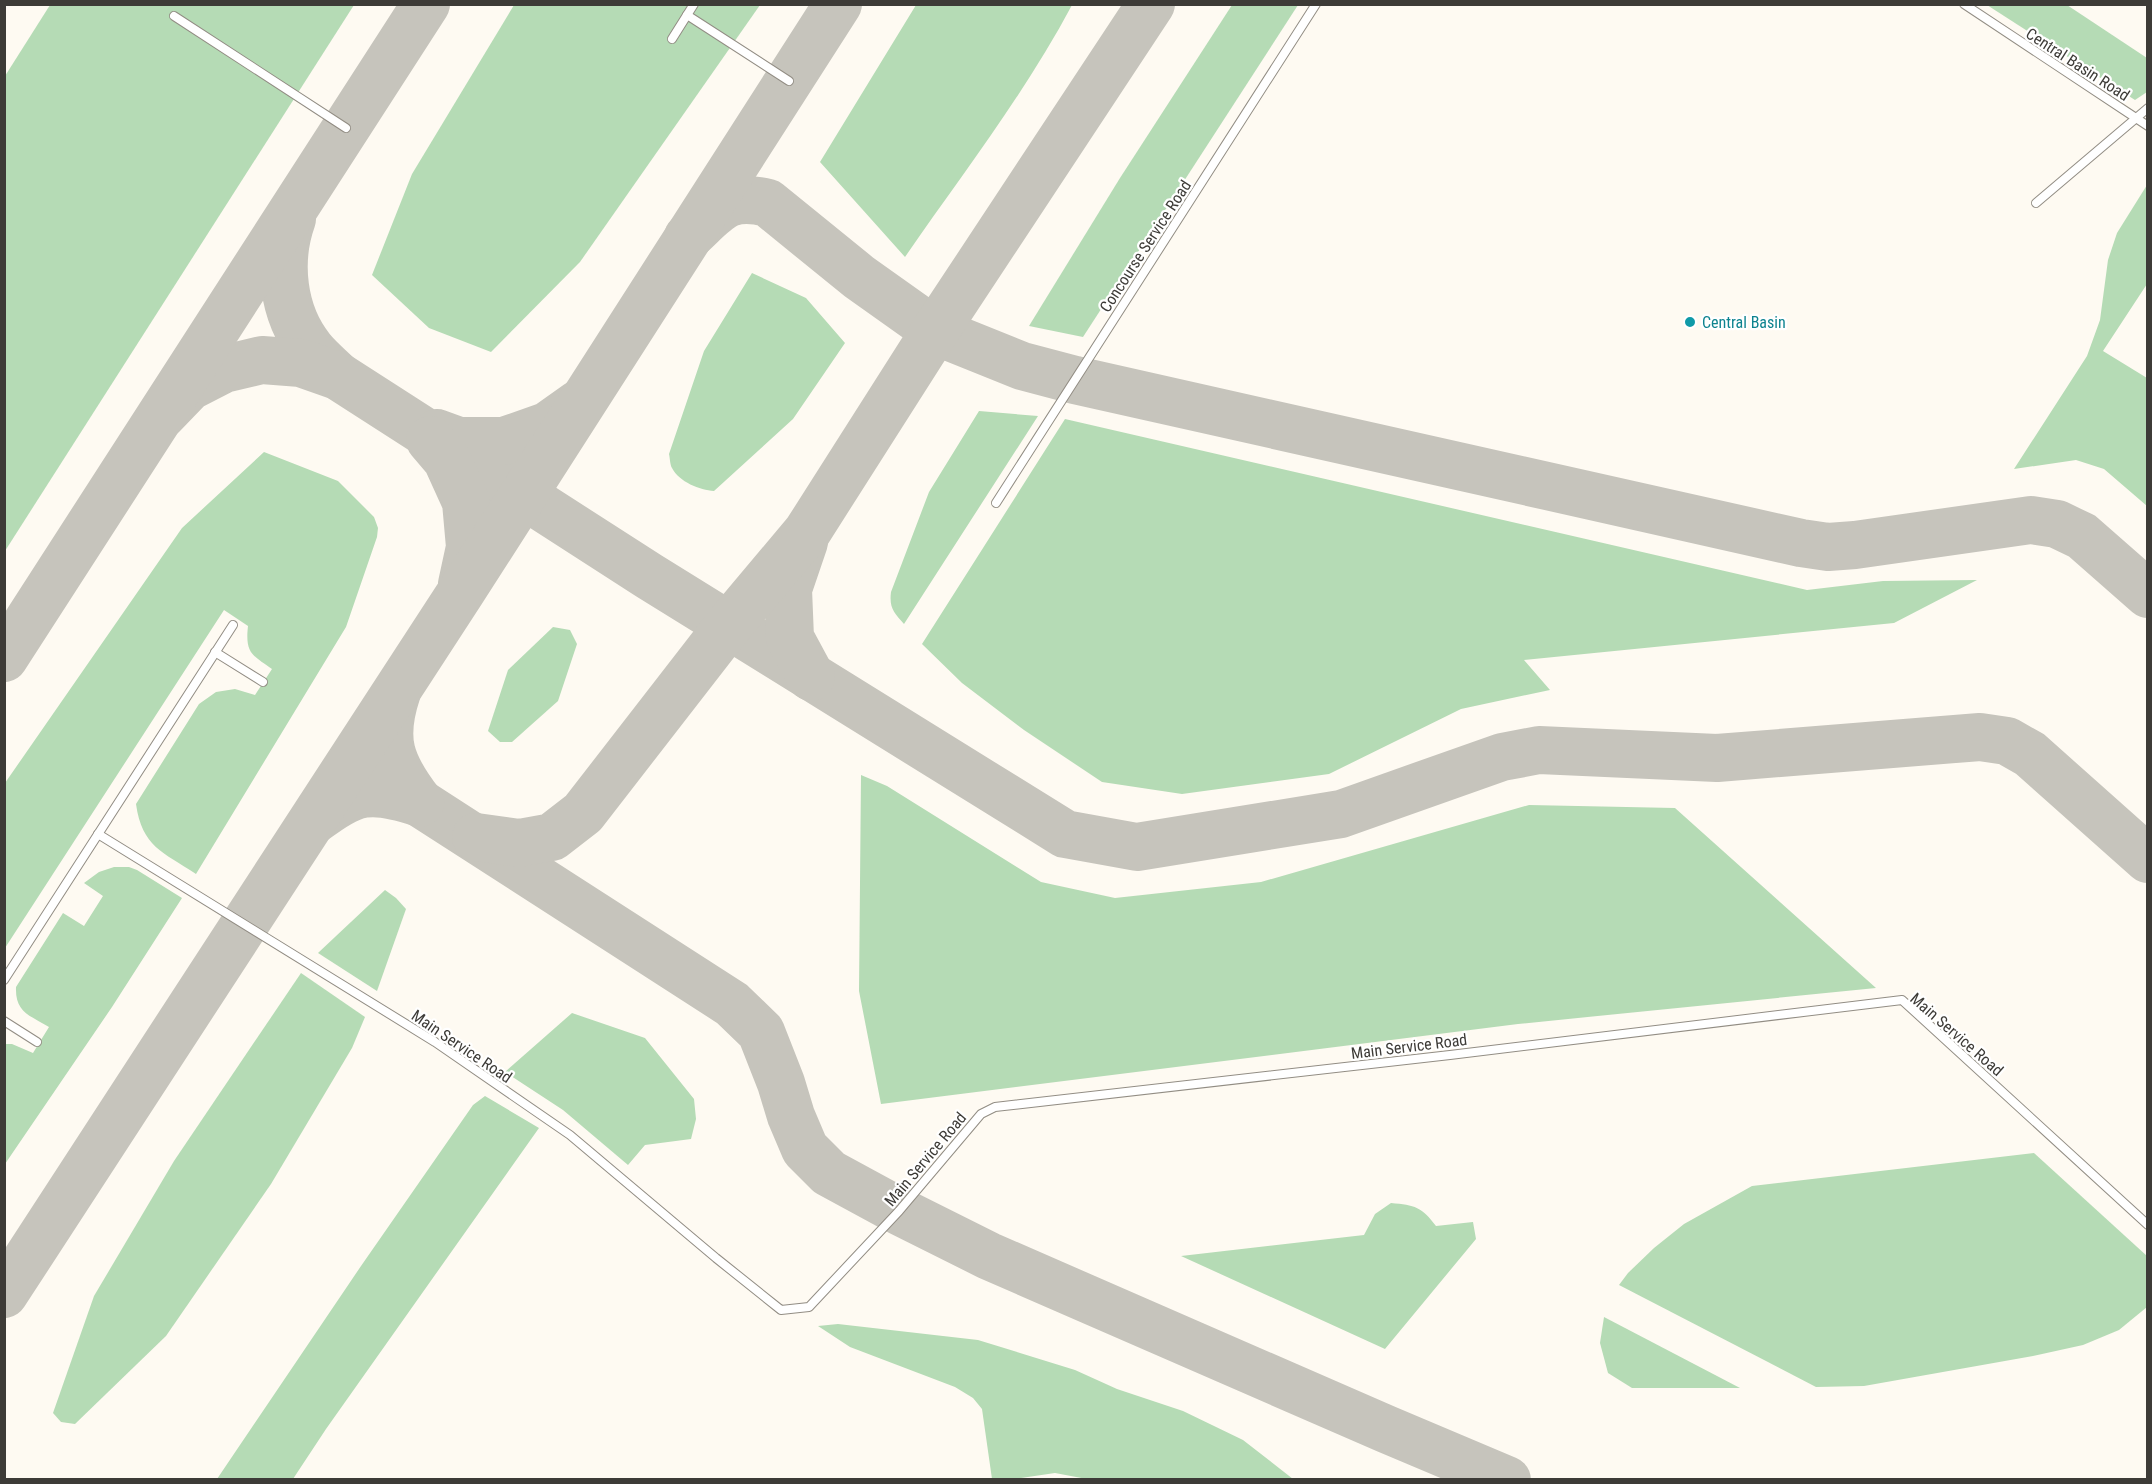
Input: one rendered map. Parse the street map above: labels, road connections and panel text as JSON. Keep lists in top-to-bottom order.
{
  "streets": {
    "lane": ["Central Basin Road", "Concourse Service Road", "Main Service Road"]
  },
  "places": ["Central Basin"]
}
